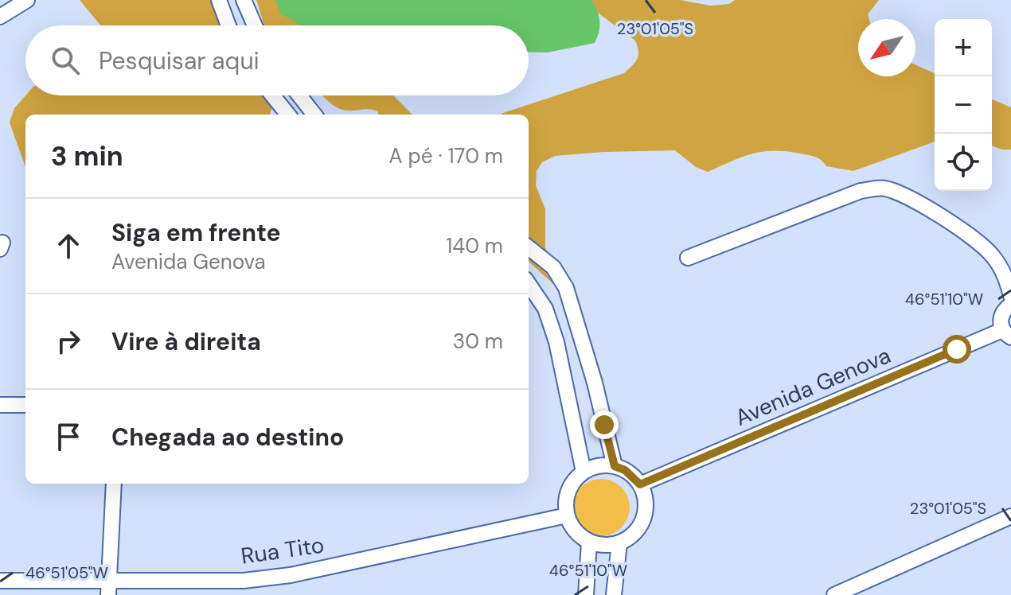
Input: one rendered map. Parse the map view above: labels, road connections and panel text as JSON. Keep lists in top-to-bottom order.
{
  "streets": {
    "street": ["Avenida Genova", "Rua Tito"]
  },
  "crossings": [
    ["Avenida Genova", "Rua Tito"]
  ],
  "north": "bottom left",
  "page": {
    "map_buttons": ["+", "−"],
    "search": "Pesquisar aqui",
    "heading": ["3 min", "A pé · 170 m"],
    "list": [
      ["Siga em frente", "Avenida Genova", "140 m"],
      ["Vire à direita", "30 m"],
      "Chegada ao destino"
    ]
  },
  "coordinates": ["23°01'05\"S", "46°51'10\"W", "46°51'05\"W"]
}
